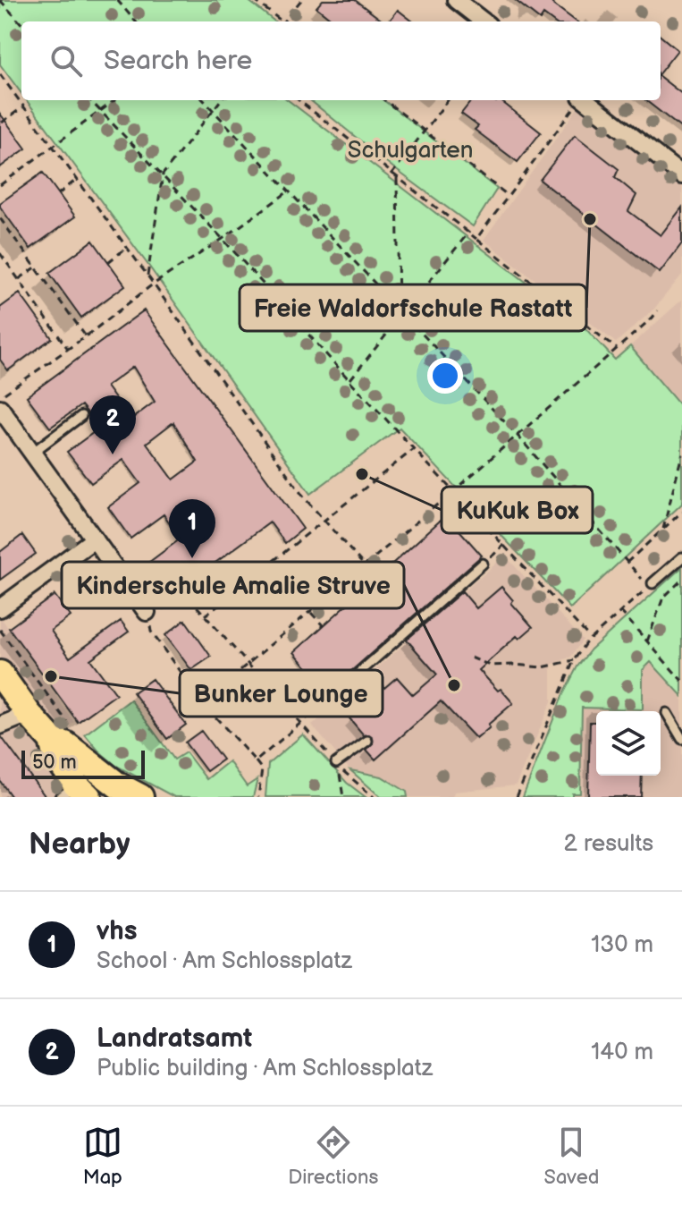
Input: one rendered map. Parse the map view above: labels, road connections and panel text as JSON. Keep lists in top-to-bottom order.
{
  "parks": ["Schulgarten"],
  "places": [
    "Freie Waldorfschule Rastatt",
    "KuKuk Box",
    "Bunker Lounge",
    "Kinderschule Amalie Struve"
  ],
  "scale_bar": "50 m",
  "page": {
    "search": "Search here",
    "pins": ["2", "1"],
    "scale": "50 m",
    "heading": ["Nearby", "2 results"],
    "list": [
      {
        "mark": "1",
        "name": "vhs",
        "note": "School · Am Schlossplatz",
        "value": "130 m"
      },
      {
        "mark": "2",
        "name": "Landratsamt",
        "note": "Public building · Am Schlossplatz",
        "value": "140 m"
      }
    ],
    "nav": ["Map", "Directions", "Saved"]
  }
}
